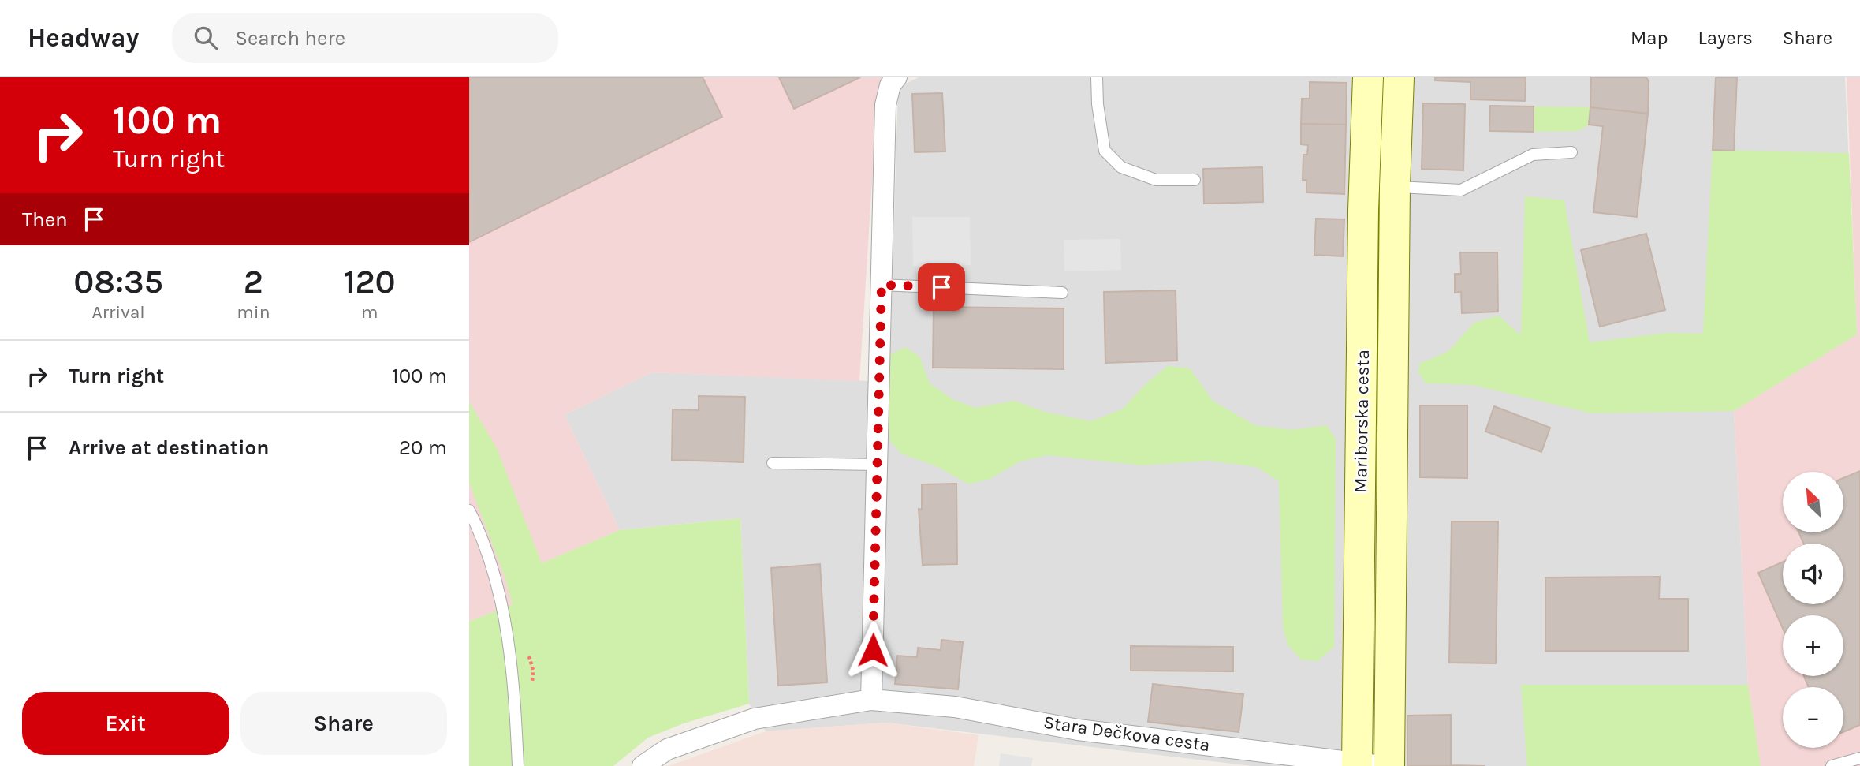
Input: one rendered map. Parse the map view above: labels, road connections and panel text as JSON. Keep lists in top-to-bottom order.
{
  "streets": {
    "main road": ["Mariborska cesta"],
    "street": ["Stara Dečkova cesta"]
  },
  "crossings": [
    ["Mariborska cesta", "Stara Dečkova cesta"]
  ],
  "north": "top left",
  "page": {
    "header": "Headway",
    "search": "Search here",
    "nav": ["Map", "Layers", "Share"],
    "turn": ["100 m", "Turn right"],
    "then": "Then",
    "eta": [
      "08:35",
      "Arrival",
      "2",
      "min",
      "120",
      "m"
    ],
    "list": [
      {
        "name": "Turn right",
        "value": "100 m"
      },
      {
        "name": "Arrive at destination",
        "value": "20 m"
      }
    ],
    "map_buttons": ["+", "−"],
    "buttons": ["Exit", "Share"]
  }
}
